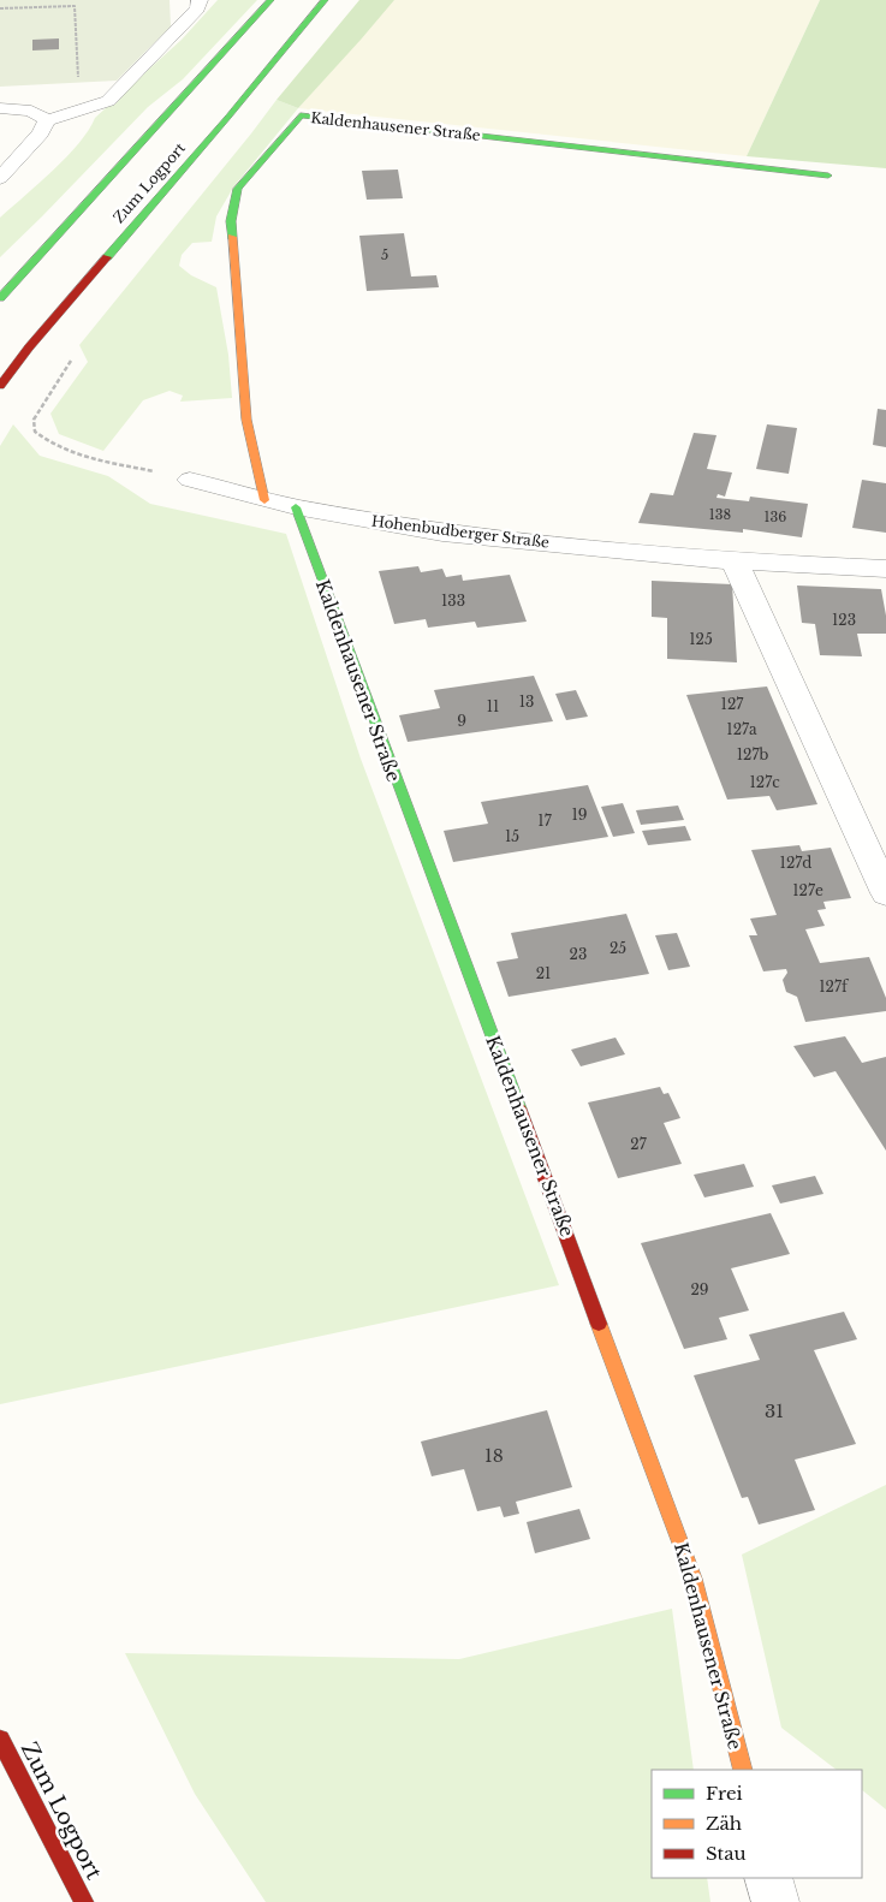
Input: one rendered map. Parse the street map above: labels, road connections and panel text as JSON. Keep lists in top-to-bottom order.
{
  "streets": {
    "street": ["Kaldenhausener Straße", "Zum Logport", "Hohenbudberger Straße"]
  },
  "crossings": [
    ["Kaldenhausener Straße", "Hohenbudberger Straße"]
  ],
  "house_numbers": [
    "5",
    "138",
    "136",
    "133",
    "123",
    "125",
    "13",
    "127",
    "11",
    "9",
    "127a",
    "127b",
    "127c",
    "19",
    "17",
    "15",
    "127d",
    "127e",
    "25",
    "23",
    "21",
    "127f",
    "27",
    "29",
    "31",
    "18"
  ],
  "legend": ["Frei", "Zäh", "Stau"]
}
